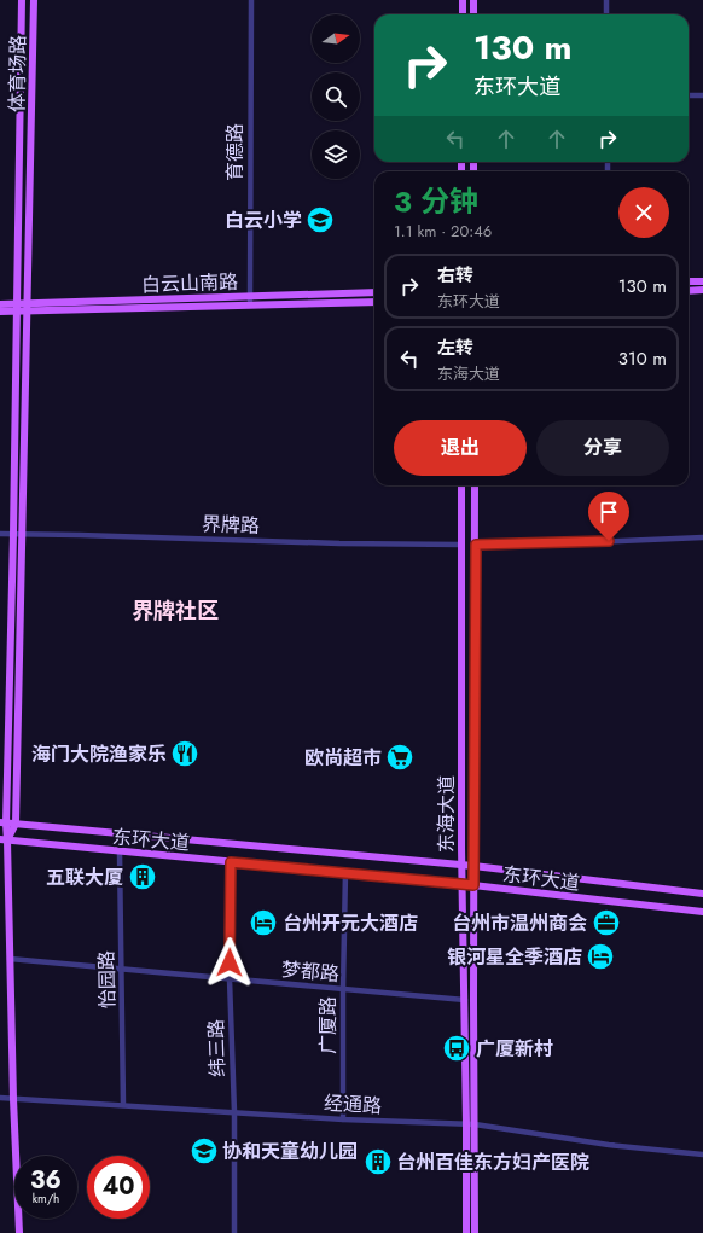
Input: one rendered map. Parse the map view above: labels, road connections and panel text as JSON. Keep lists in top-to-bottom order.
{
  "streets": {
    "main road": [
      "体育场路",
      "白云山南路",
      "东海大道",
      "东环大道"
    ],
    "street": [
      "育德路",
      "界牌路",
      "梦都路",
      "怡园路",
      "广厦路",
      "纬三路",
      "经通路"
    ]
  },
  "crossings": [
    ["体育场路", "白云山南路"],
    ["体育场路", "界牌路"],
    ["体育场路", "东环大道"],
    ["体育场路", "梦都路"],
    ["体育场路", "经通路"],
    ["育德路", "白云山南路"],
    ["界牌路", "东海大道"],
    ["东海大道", "东环大道"],
    ["东海大道", "梦都路"],
    ["东海大道", "经通路"],
    ["东环大道", "怡园路"],
    ["东环大道", "广厦路"],
    ["东环大道", "纬三路"],
    ["梦都路", "怡园路"],
    ["梦都路", "广厦路"],
    ["梦都路", "纬三路"],
    ["怡园路", "经通路"],
    ["广厦路", "经通路"],
    ["纬三路", "经通路"]
  ],
  "districts": ["界牌社区"],
  "places": {
    "school or university": ["白云小学", "协和天童幼儿园"],
    "restaurant": ["海门大院渔家乐"],
    "supermarket": ["欧尚超市"],
    "building": ["五联大厦", "台州百佳东方妇产医院"],
    "hotel": ["台州开元大酒店", "银河星全季酒店"],
    "office": ["台州市温州商会"],
    "bus stop": ["广厦新村"]
  },
  "north": "right",
  "page": {
    "turn": ["130 m", "东环大道"],
    "heading": ["3 分钟", "1.1 km · 20:46"],
    "list": [
      {
        "name": "右转",
        "note": "东环大道",
        "value": "130 m"
      },
      {
        "name": "左转",
        "note": "东海大道",
        "value": "310 m"
      }
    ],
    "buttons": ["退出", "分享"],
    "speed": "36 km/h",
    "limit": "40"
  }
}
